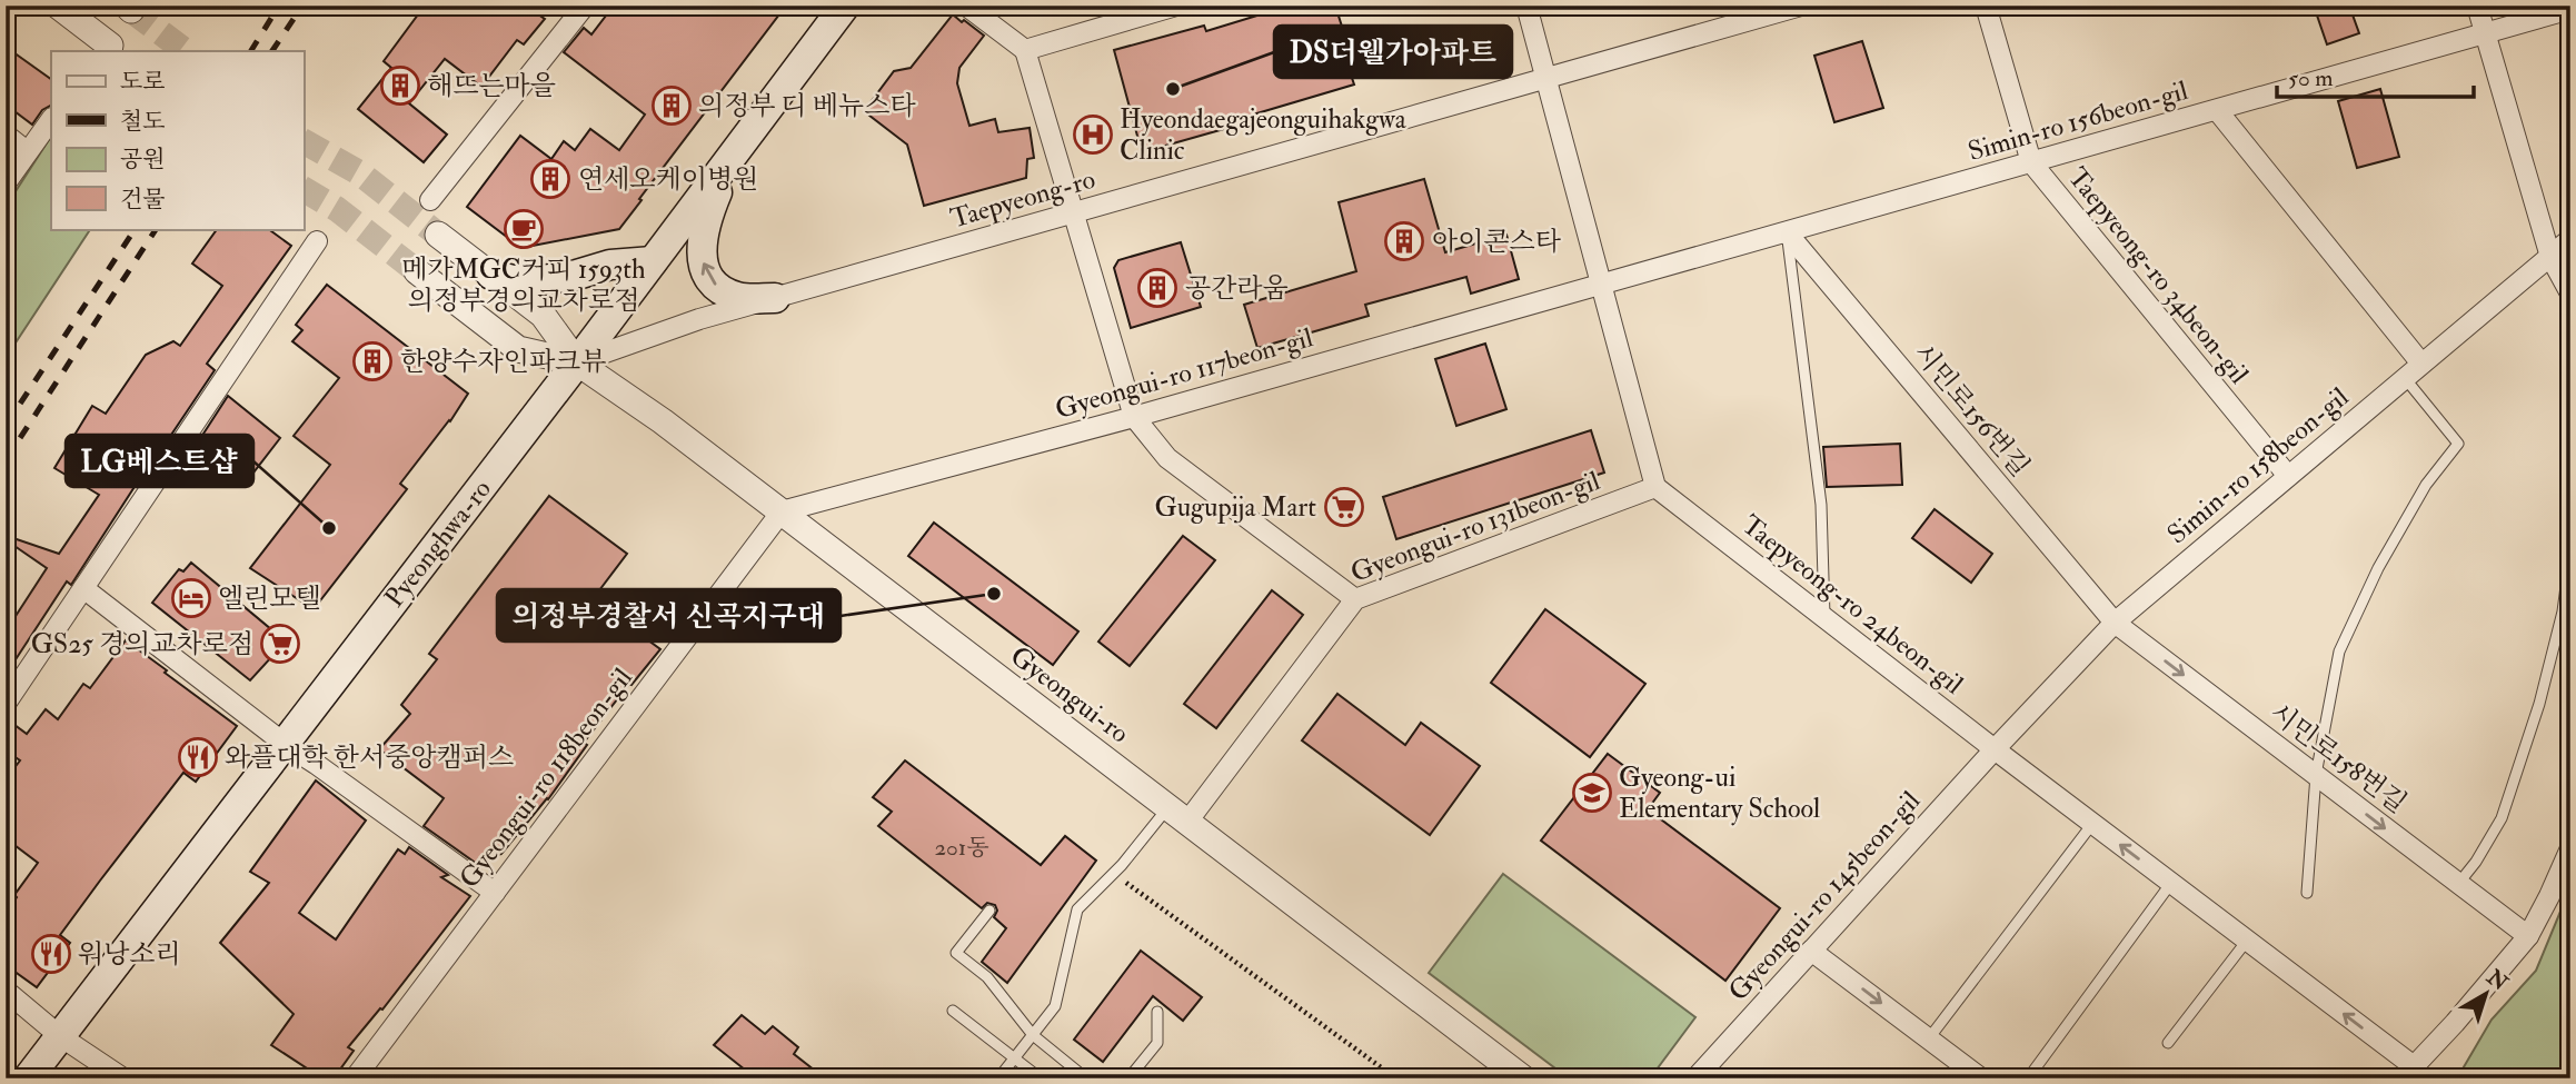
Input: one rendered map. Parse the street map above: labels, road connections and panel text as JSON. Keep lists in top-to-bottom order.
{
  "streets": {
    "main road": ["Pyeonghwa-ro"],
    "street": [
      "Simin-ro 156beon-gil",
      "Taepyeong-ro",
      "Taepyeong-ro 34beon-gil",
      "Gyeongui-ro 117beon-gil",
      "시민로156번길",
      "Simin-ro 158beon-gil",
      "Gyeongui-ro 131beon-gil",
      "Taepyeong-ro 24beon-gil",
      "Gyeongui-ro",
      "시민로158번길",
      "Gyeongui-ro 118beon-gil",
      "Gyeongui-ro 145beon-gil"
    ]
  },
  "crossings": [
    ["Simin-ro 156beon-gil", "Taepyeong-ro 34beon-gil"],
    ["Simin-ro 156beon-gil", "Gyeongui-ro 117beon-gil"],
    ["Simin-ro 156beon-gil", "시민로156번길"],
    ["Taepyeong-ro", "Pyeonghwa-ro"],
    ["Taepyeong-ro", "Gyeongui-ro"],
    ["Taepyeong-ro 34beon-gil", "Simin-ro 158beon-gil"],
    ["Gyeongui-ro 117beon-gil", "Gyeongui-ro"],
    ["Gyeongui-ro 117beon-gil", "Gyeongui-ro 118beon-gil"],
    ["시민로156번길", "Simin-ro 158beon-gil"],
    ["시민로156번길", "시민로158번길"],
    ["Simin-ro 158beon-gil", "Taepyeong-ro 24beon-gil"],
    ["Simin-ro 158beon-gil", "시민로158번길"],
    ["Simin-ro 158beon-gil", "Gyeongui-ro 145beon-gil"],
    ["Gyeongui-ro 131beon-gil", "Taepyeong-ro 24beon-gil"],
    ["Gyeongui-ro 131beon-gil", "Gyeongui-ro"],
    ["Pyeonghwa-ro", "Gyeongui-ro"],
    ["Taepyeong-ro 24beon-gil", "Gyeongui-ro 145beon-gil"],
    ["Gyeongui-ro", "Gyeongui-ro 118beon-gil"]
  ],
  "one_way": ["시민로158번길"],
  "places": {
    "building": [
      "해뜨는마을",
      "의정부 디 베뉴스타",
      "연세오케이병원",
      "아이콘스타",
      "공간라움",
      "한양수자인파크뷰"
    ],
    "other": ["DS더웰가아파트", "LG베스트샵", "의정부경찰서 신곡지구대"],
    "hospital": ["Hyeondaegajeonguihakgwa Clinic"],
    "cafe": ["메가MGC커피 1593th 의정부경의교차로점"],
    "supermarket": ["Gugupija Mart", "GS25 경의교차로점"],
    "hotel": ["엘린모텔"],
    "restaurant": ["와플대학 한서중앙캠퍼스", "워낭소리"],
    "school or university": ["Gyeong-ui Elementary School"]
  },
  "house_numbers": ["201동"],
  "legend": [
    "도로",
    "철도",
    "공원",
    "건물"
  ],
  "scale_bar": "50 m",
  "north": "top right"
}
